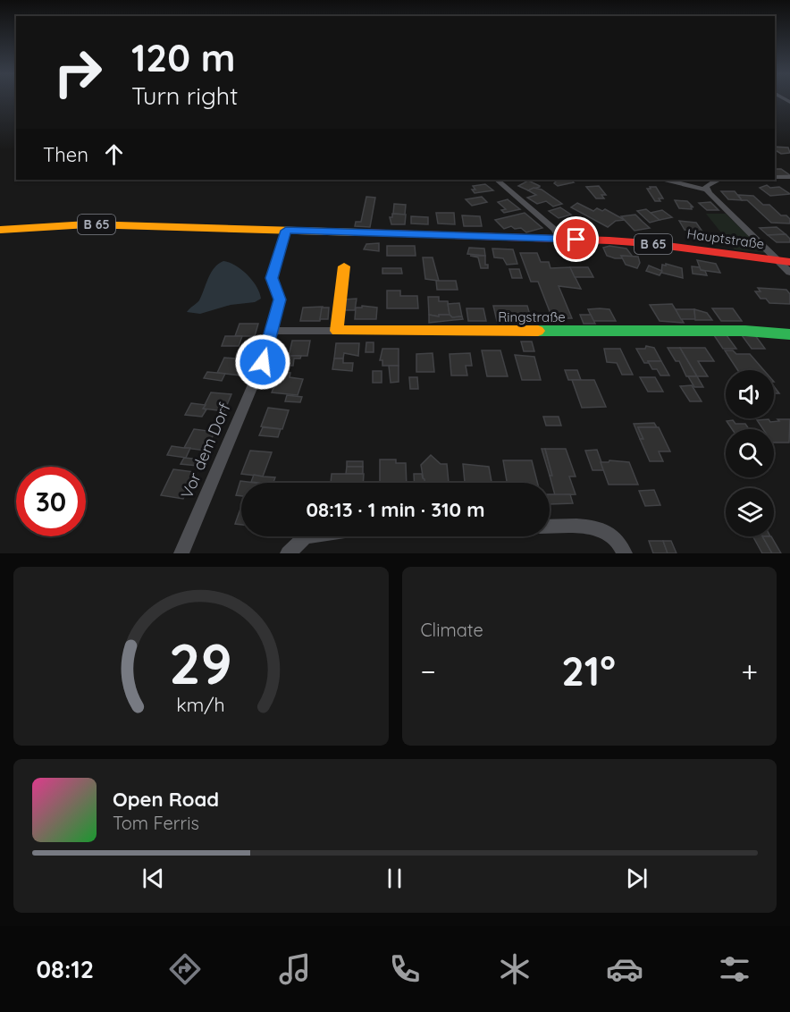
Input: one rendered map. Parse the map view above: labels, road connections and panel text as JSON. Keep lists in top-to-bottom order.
{
  "streets": {
    "main road": ["B 65", "Hauptstraße", "Ringstraße"],
    "street": ["Vor dem Dorf"]
  },
  "crossings": [
    ["B 65", "Hauptstraße"],
    ["B 65", "Vor dem Dorf"],
    ["Hauptstraße", "Vor dem Dorf"]
  ],
  "page": {
    "turn": ["120 m", "Turn right"],
    "then": "Then",
    "limit": "30",
    "trip": "08:13 · 1 min · 310 m",
    "tile": "Climate",
    "heat": ["−", "21°", "+"],
    "song": ["Open Road", "Tom Ferris"],
    "tabs": "08:12",
    "gauge": ["29", "km/h"]
  }
}
